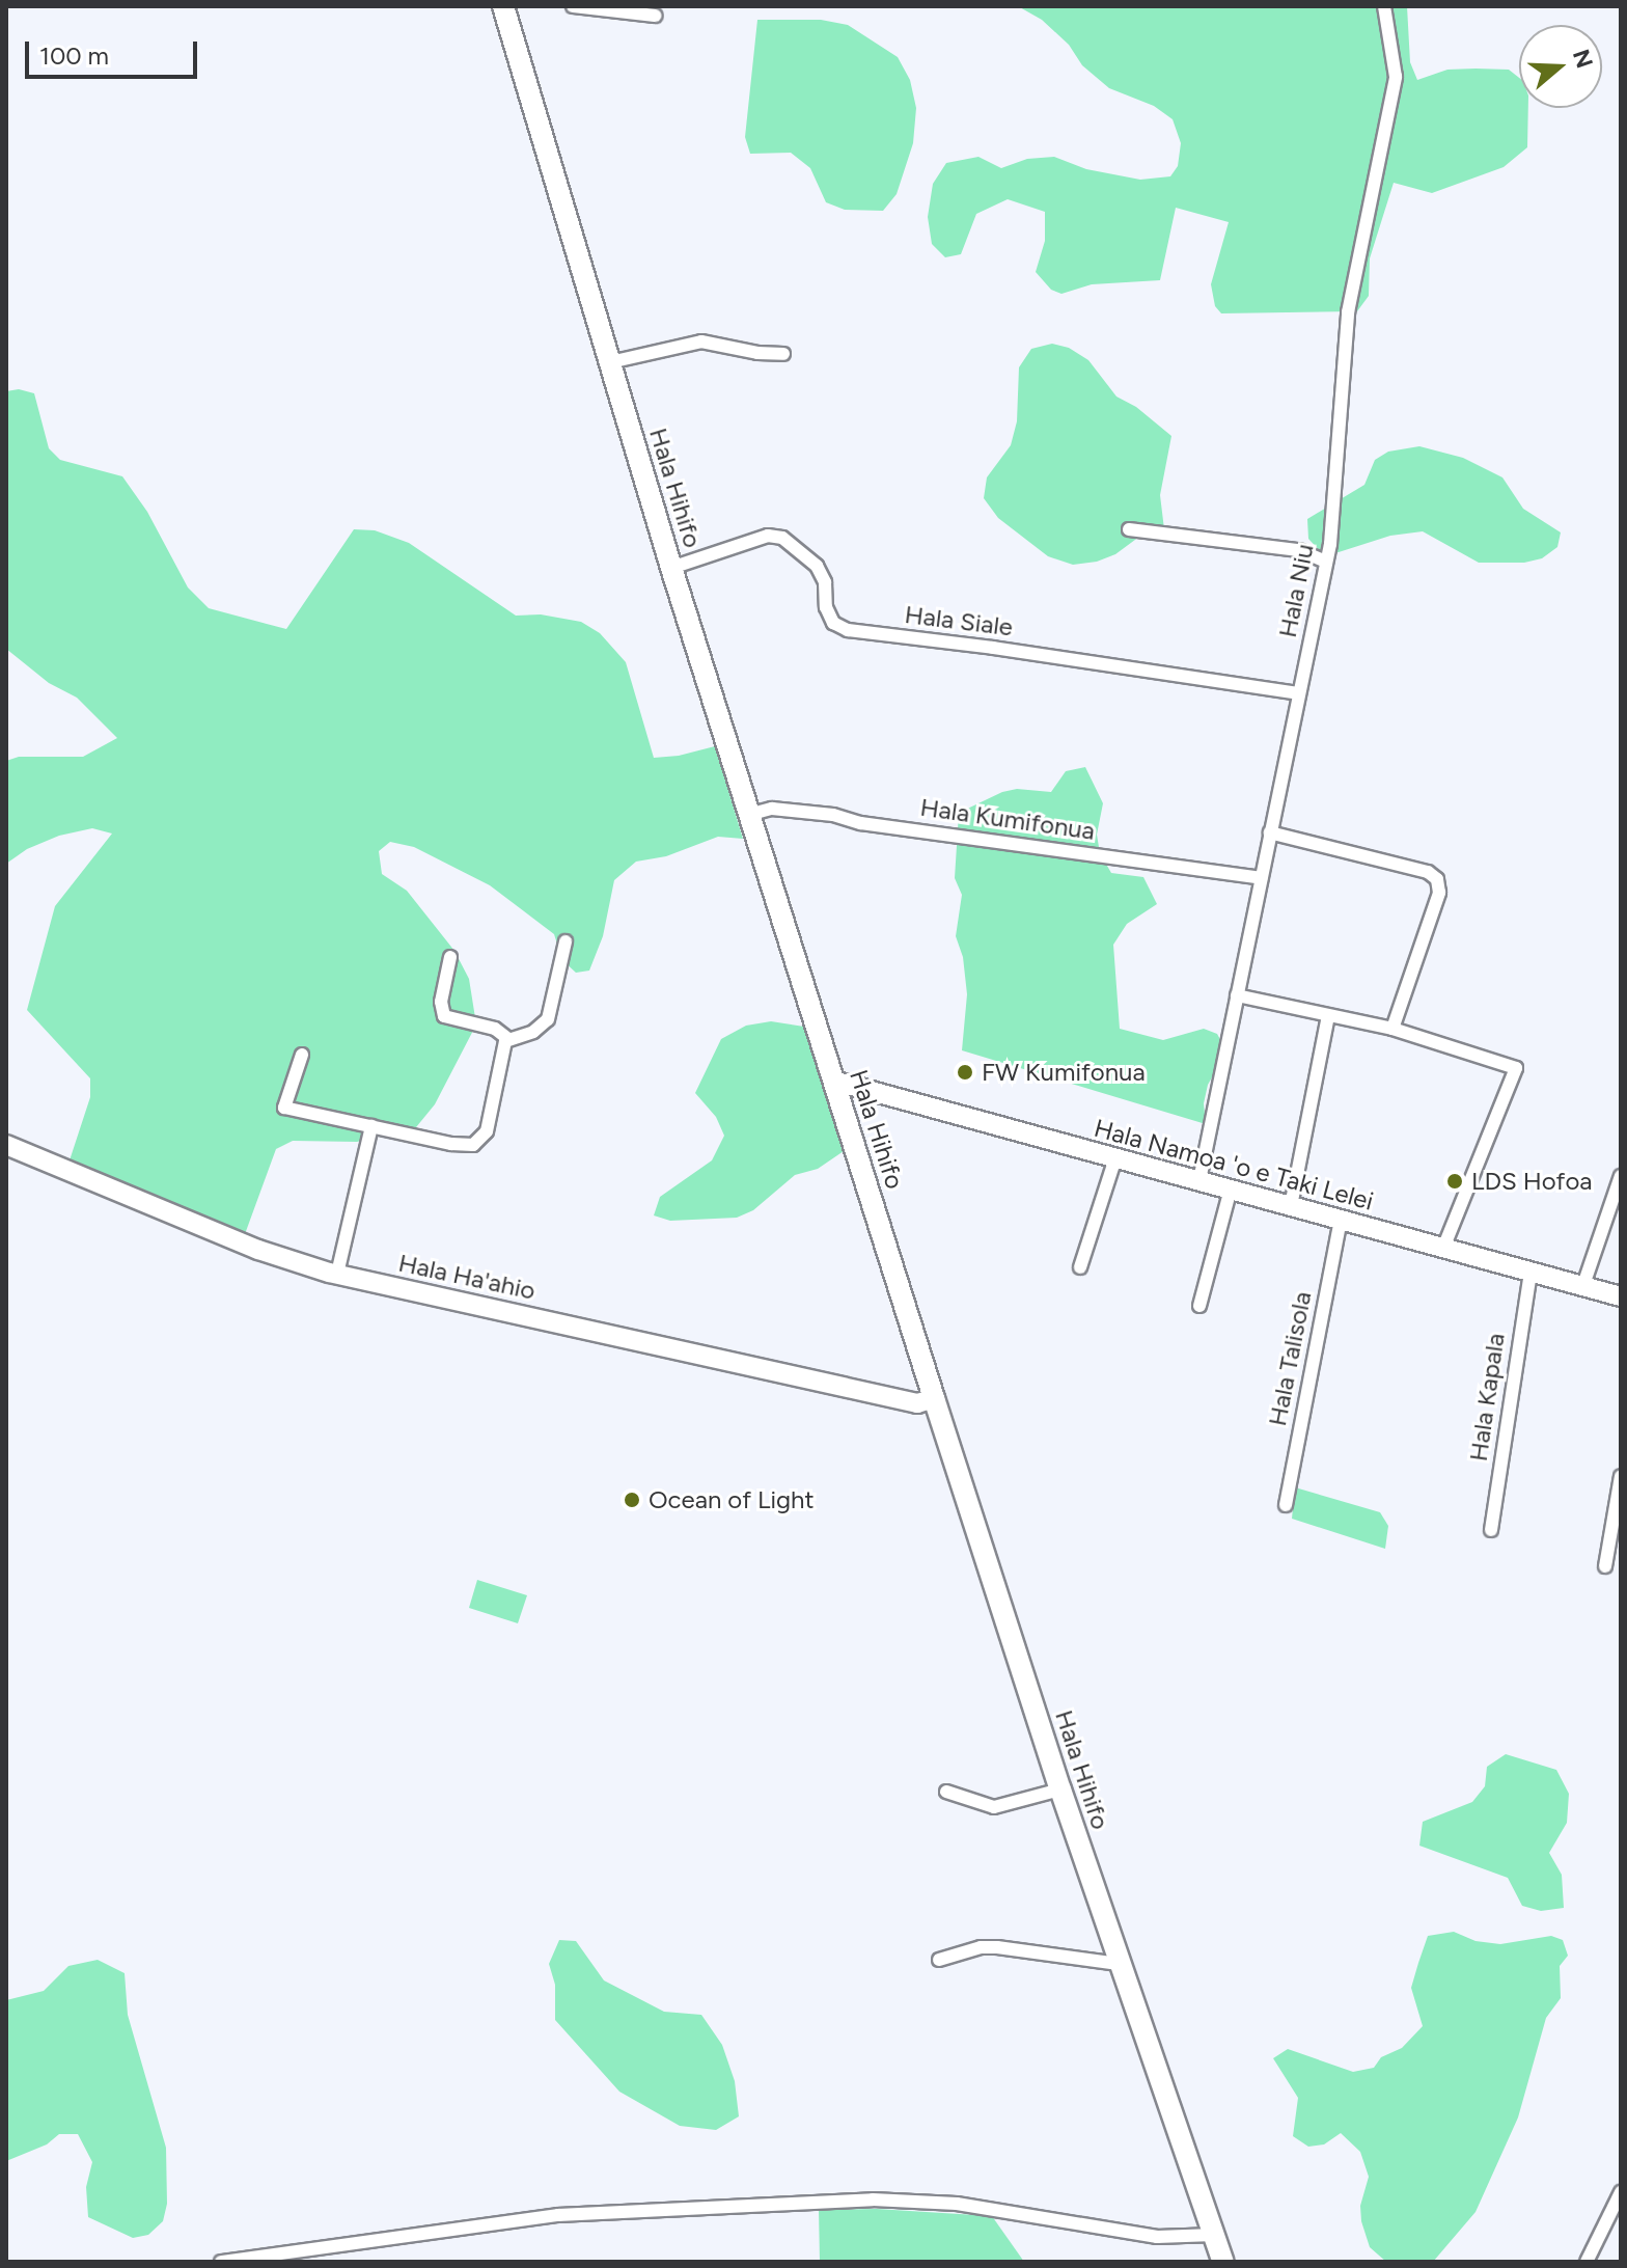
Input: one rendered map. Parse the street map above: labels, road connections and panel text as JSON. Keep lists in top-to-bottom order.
{
  "streets": {
    "main road": ["Hala Hihifo"],
    "street": [
      "Hala Niu",
      "Hala Siale",
      "Hala Kumifonua",
      "Hala Namoa 'o e Taki Lelei",
      "Hala Ha'ahio",
      "Hala Talisola",
      "Hala Kapala"
    ]
  },
  "crossings": [
    ["Hala Hihifo", "Hala Siale"],
    ["Hala Hihifo", "Hala Kumifonua"],
    ["Hala Hihifo", "Hala Namoa 'o e Taki Lelei"],
    ["Hala Hihifo", "Hala Ha'ahio"],
    ["Hala Niu", "Hala Siale"],
    ["Hala Niu", "Hala Kumifonua"],
    ["Hala Niu", "Hala Namoa 'o e Taki Lelei"],
    ["Hala Namoa 'o e Taki Lelei", "Hala Talisola"],
    ["Hala Namoa 'o e Taki Lelei", "Hala Kapala"]
  ],
  "places": ["FW Kumifonua", "LDS Hofoa", "Ocean of Light"],
  "scale_bar": "100 m",
  "north": "right"
}
